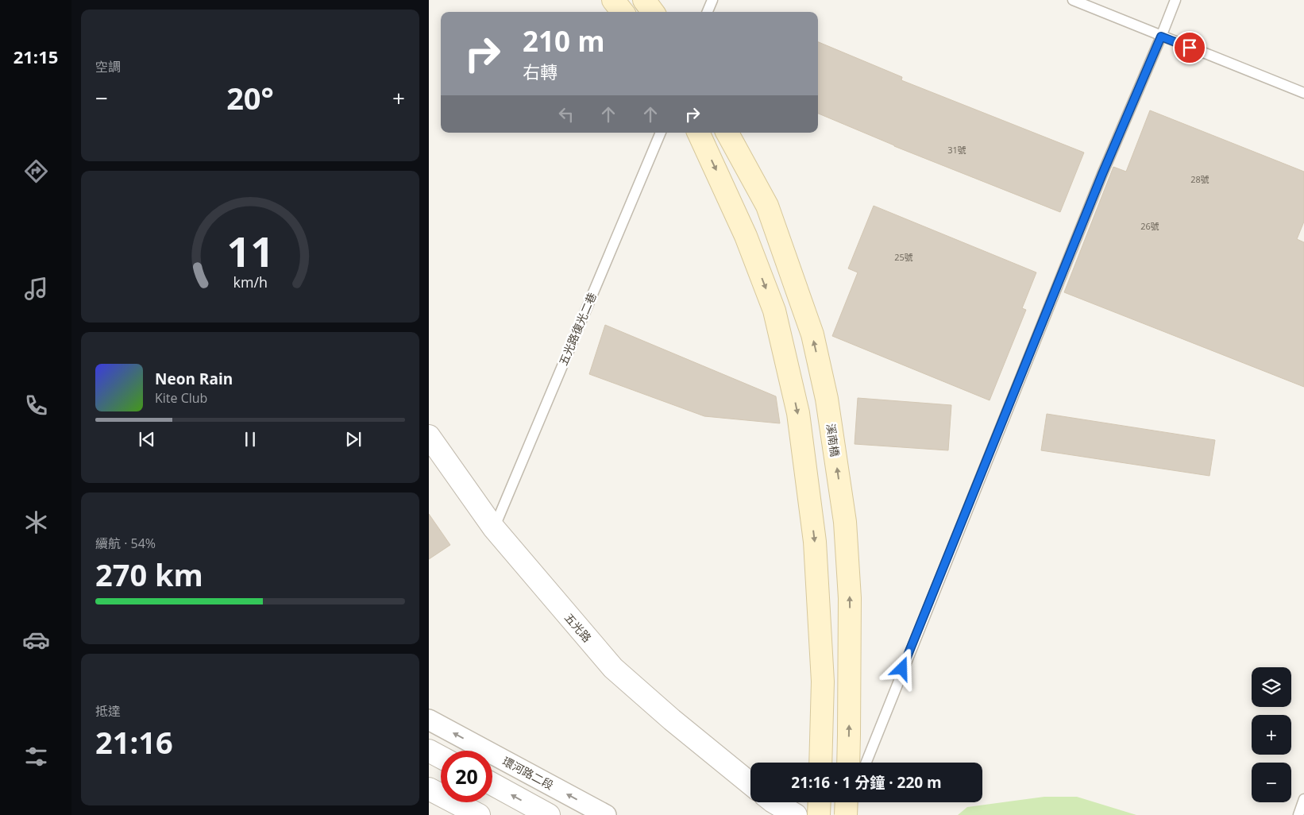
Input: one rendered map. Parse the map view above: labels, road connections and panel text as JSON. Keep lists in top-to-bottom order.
{
  "streets": {
    "main road": ["溪南橋"],
    "street": ["五光路", "環河路二段"],
    "lane": ["五光路復光二巷"]
  },
  "crossings": [
    ["五光路復光二巷", "五光路"]
  ],
  "house_numbers": [
    "31號",
    "28號",
    "26號",
    "25號"
  ],
  "page": {
    "tabs": "21:15",
    "tile": [
      "空調",
      ["續航 · 54%", "270 km"],
      ["抵達", "21:16"]
    ],
    "turn": ["210 m", "右轉"],
    "heat": ["−", "20°", "+"],
    "song": ["Neon Rain", "Kite Club"],
    "map_buttons": ["+", "−"],
    "limit": "20",
    "trip": "21:16 · 1 分鐘 · 220 m",
    "gauge": ["11", "km/h"]
  }
}
